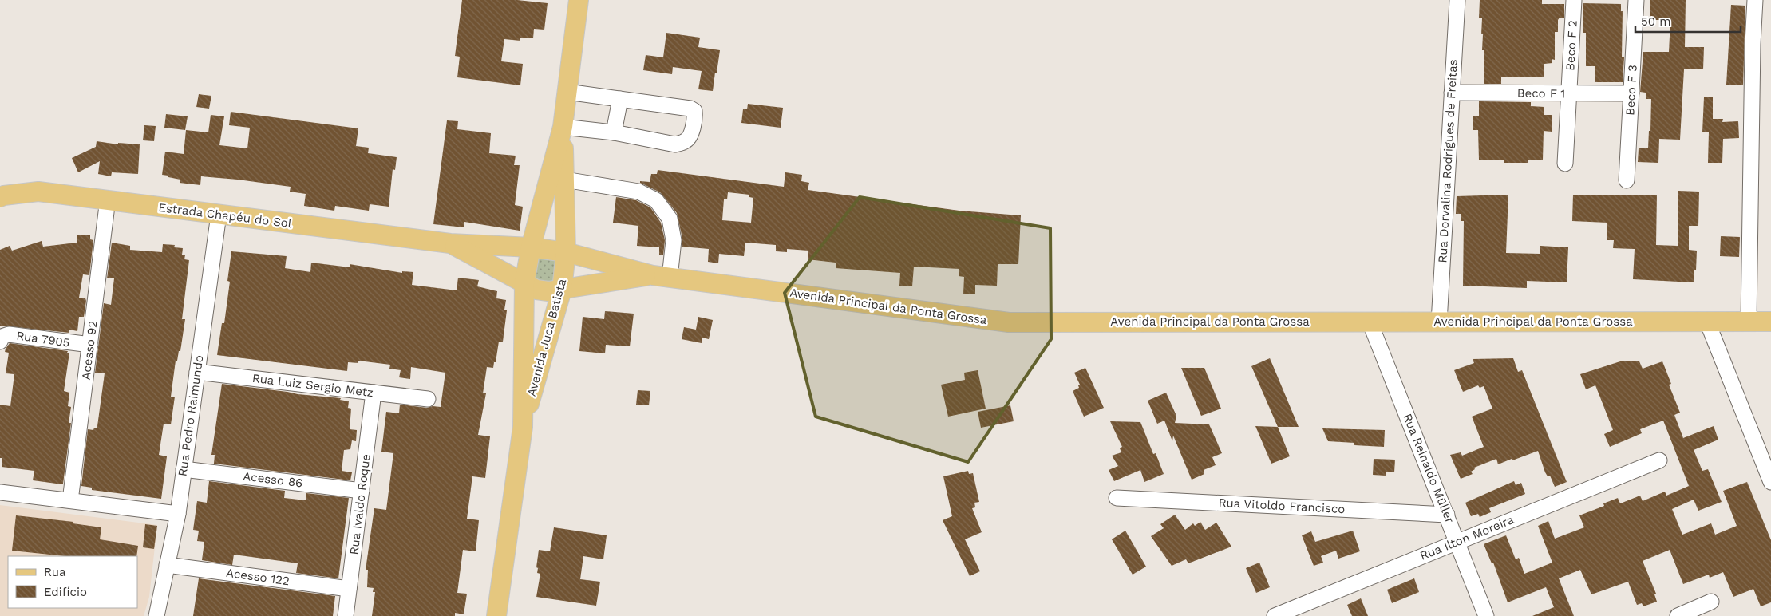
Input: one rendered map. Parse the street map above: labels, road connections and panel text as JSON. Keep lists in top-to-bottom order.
{
  "streets": {
    "main road": ["Estrada Chapéu do Sol", "Avenida Principal da Ponta Grossa", "Avenida Juca Batista"],
    "street": [
      "Beco F 2",
      "Beco F 3",
      "Beco F 1",
      "Rua Dorvalina Rodrigues de Freitas",
      "Rua 7905",
      "Acesso 92",
      "Rua Luiz Sergio Metz",
      "Rua Pedro Raimundo",
      "Rua Reinaldo Müller",
      "Acesso 86",
      "Rua Ivaldo Roque",
      "Rua Vitoldo Francisco",
      "Rua Ilton Moreira",
      "Acesso 122"
    ]
  },
  "crossings": [
    ["Beco F 2", "Beco F 1"],
    ["Beco F 3", "Beco F 1"],
    ["Beco F 1", "Rua Dorvalina Rodrigues de Freitas"],
    ["Rua Dorvalina Rodrigues de Freitas", "Avenida Principal da Ponta Grossa"],
    ["Estrada Chapéu do Sol", "Avenida Principal da Ponta Grossa"],
    ["Estrada Chapéu do Sol", "Avenida Juca Batista"],
    ["Estrada Chapéu do Sol", "Acesso 92"],
    ["Estrada Chapéu do Sol", "Rua Pedro Raimundo"],
    ["Avenida Principal da Ponta Grossa", "Avenida Juca Batista"],
    ["Avenida Principal da Ponta Grossa", "Rua Reinaldo Müller"],
    ["Rua 7905", "Acesso 92"],
    ["Rua Luiz Sergio Metz", "Rua Pedro Raimundo"],
    ["Rua Luiz Sergio Metz", "Rua Ivaldo Roque"],
    ["Rua Pedro Raimundo", "Acesso 86"],
    ["Rua Pedro Raimundo", "Acesso 122"],
    ["Rua Reinaldo Müller", "Rua Vitoldo Francisco"],
    ["Rua Reinaldo Müller", "Rua Ilton Moreira"],
    ["Acesso 86", "Rua Ivaldo Roque"],
    ["Rua Ivaldo Roque", "Acesso 122"]
  ],
  "legend": ["Rua", "Edifício"],
  "scale_bar": "50 m"
}
